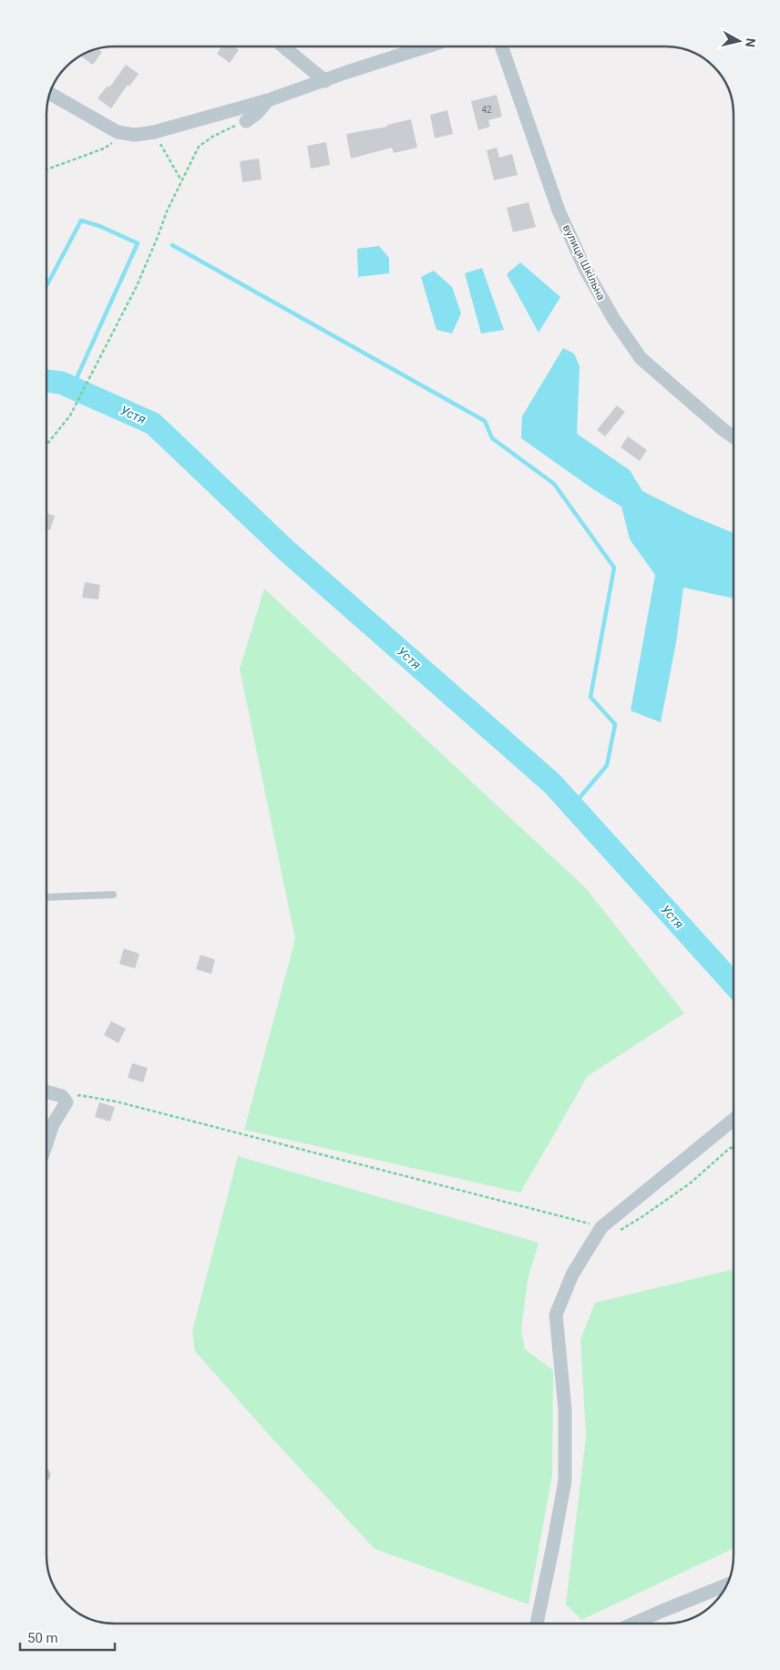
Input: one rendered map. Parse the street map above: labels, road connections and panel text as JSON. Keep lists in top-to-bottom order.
{
  "streets": {
    "street": ["вулиця Шкільна"]
  },
  "water": ["Устя"],
  "house_numbers": ["42"],
  "scale_bar": "50 m",
  "north": "right"
}
